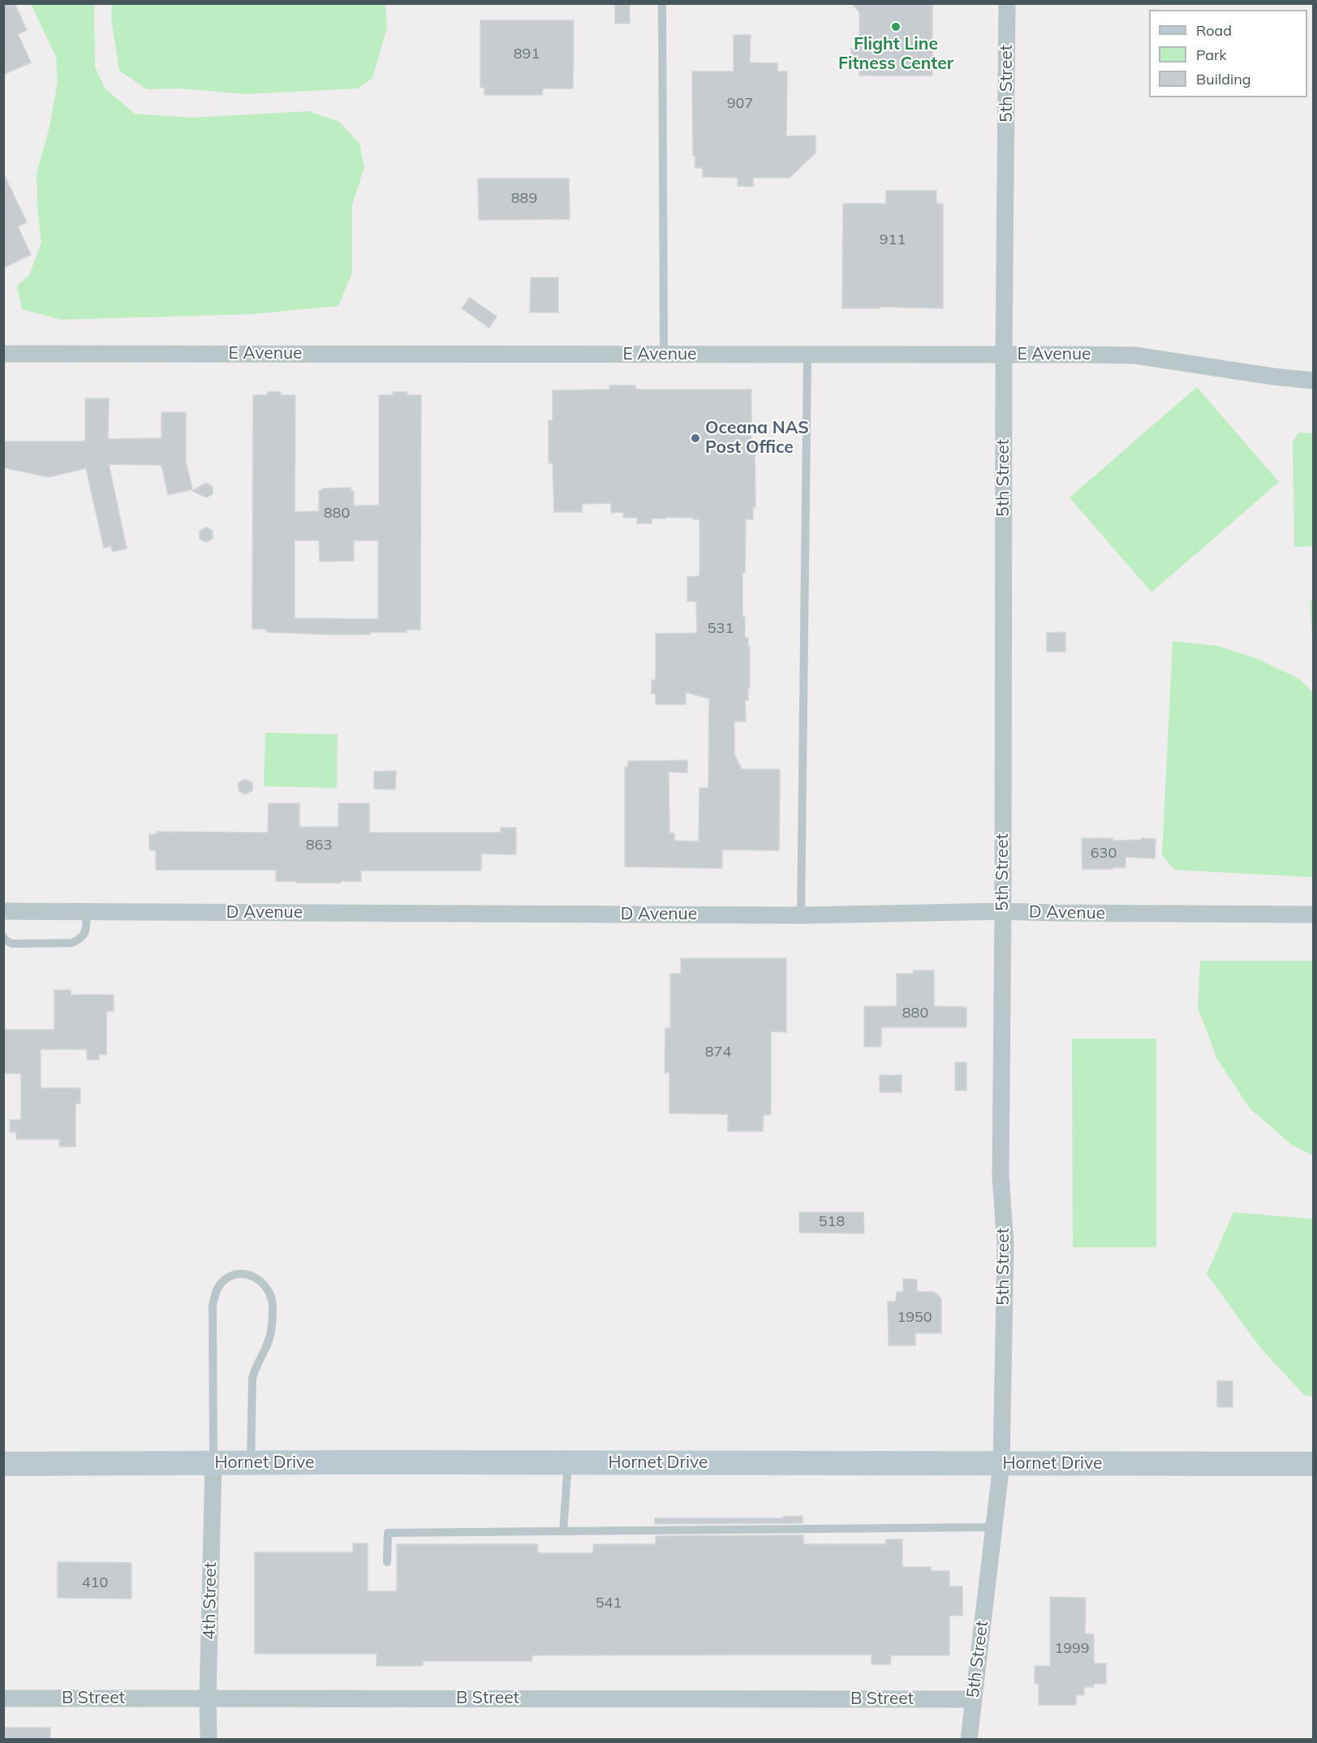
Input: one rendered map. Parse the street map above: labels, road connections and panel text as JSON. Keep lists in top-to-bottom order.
{
  "streets": {
    "main road": ["Hornet Drive"],
    "street": [
      "5th Street",
      "E Avenue",
      "D Avenue",
      "4th Street",
      "B Street"
    ]
  },
  "crossings": [
    ["5th Street", "E Avenue"],
    ["5th Street", "D Avenue"],
    ["5th Street", "Hornet Drive"],
    ["5th Street", "B Street"],
    ["Hornet Drive", "4th Street"],
    ["4th Street", "B Street"]
  ],
  "places": ["Flight Line Fitness Center", "Oceana NAS Post Office"],
  "house_numbers": [
    "891",
    "907",
    "889",
    "911",
    "880",
    "531",
    "863",
    "630",
    "880",
    "874",
    "518",
    "1950",
    "410",
    "541",
    "1999"
  ],
  "legend": ["Road", "Park", "Building"]
}
